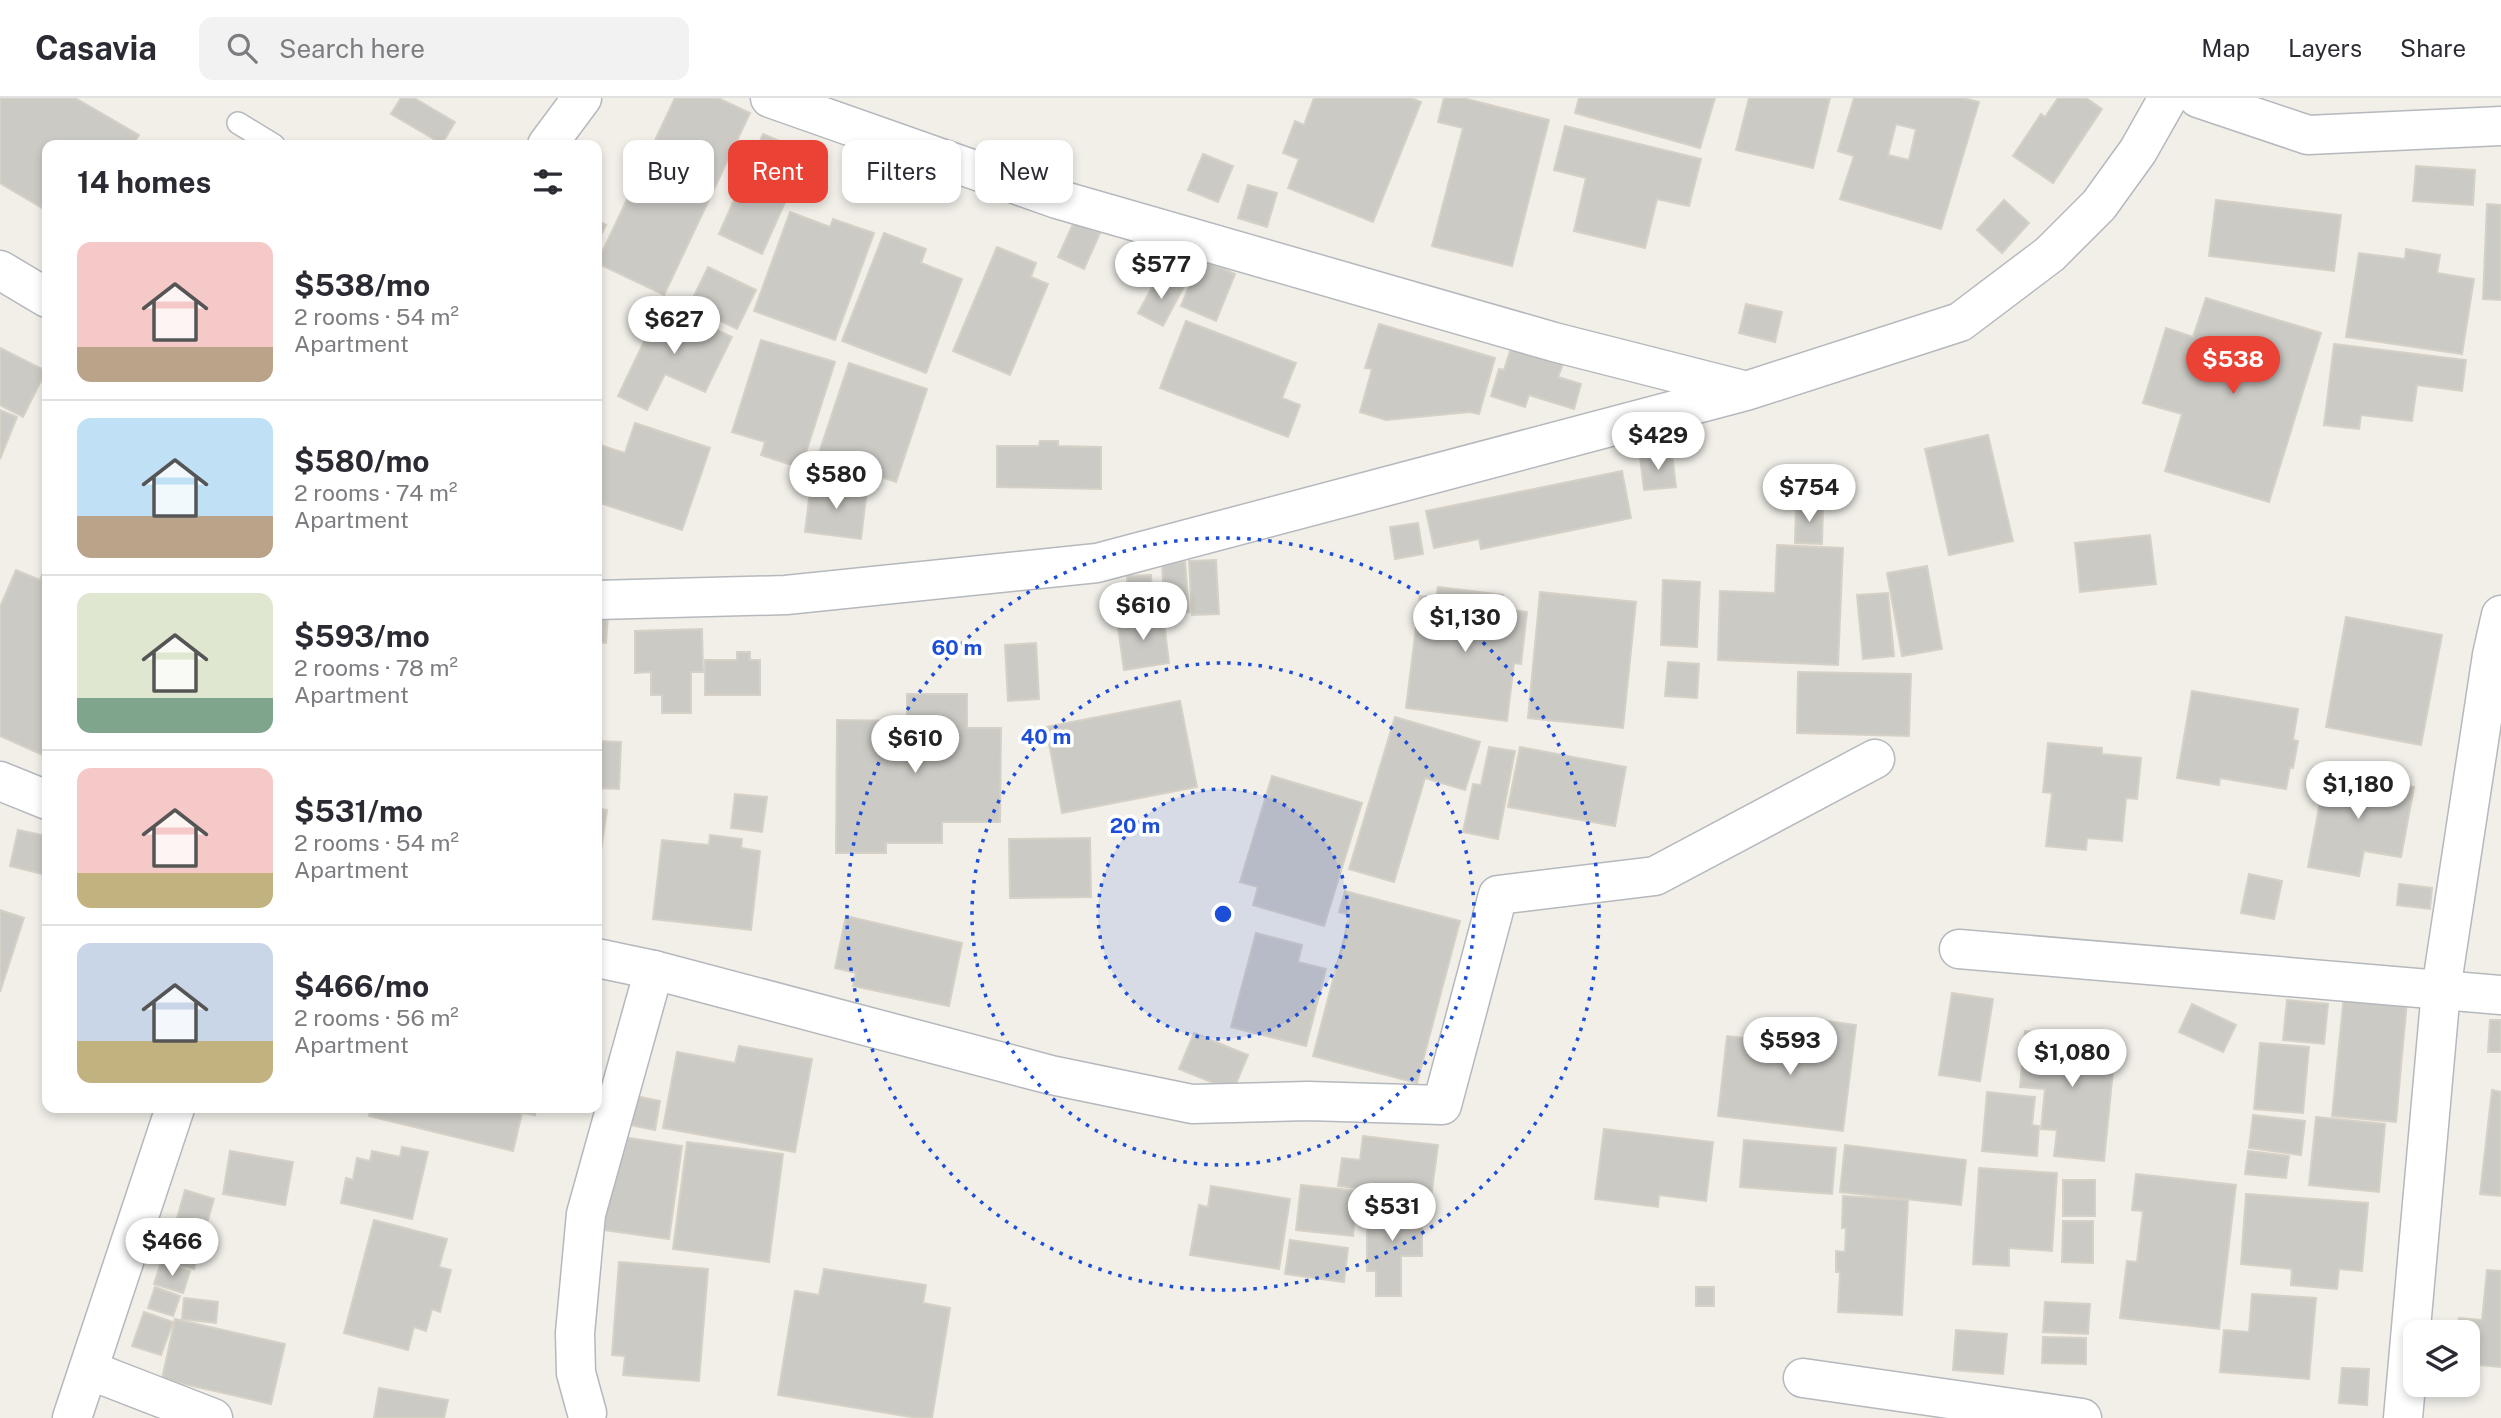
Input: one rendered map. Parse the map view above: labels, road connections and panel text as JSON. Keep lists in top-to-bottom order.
{
  "page": {
    "header": "Casavia",
    "search": "Search here",
    "nav": ["Map", "Layers", "Share"],
    "chip": [
      "Buy",
      "Rent",
      "Filters",
      "New"
    ],
    "heading": "14 homes",
    "list": [
      {
        "name": "$538/mo",
        "note": "2 rooms · 54 m² · Apartment"
      },
      {
        "name": "$580/mo",
        "note": "2 rooms · 74 m² · Apartment"
      },
      {
        "name": "$593/mo",
        "note": "2 rooms · 78 m² · Apartment"
      },
      {
        "name": "$531/mo",
        "note": "2 rooms · 54 m² · Apartment"
      },
      {
        "name": "$466/mo",
        "note": "2 rooms · 56 m² · Apartment"
      }
    ],
    "price": [
      "$577",
      "$627",
      "$538",
      "$429",
      "$580",
      "$754",
      "$610",
      "$1,130",
      "$610",
      "$1,180",
      "$593",
      "$1,080",
      "$531",
      "$466"
    ]
  },
  "rings": ["60 m", "40 m", "20 m"]
}
